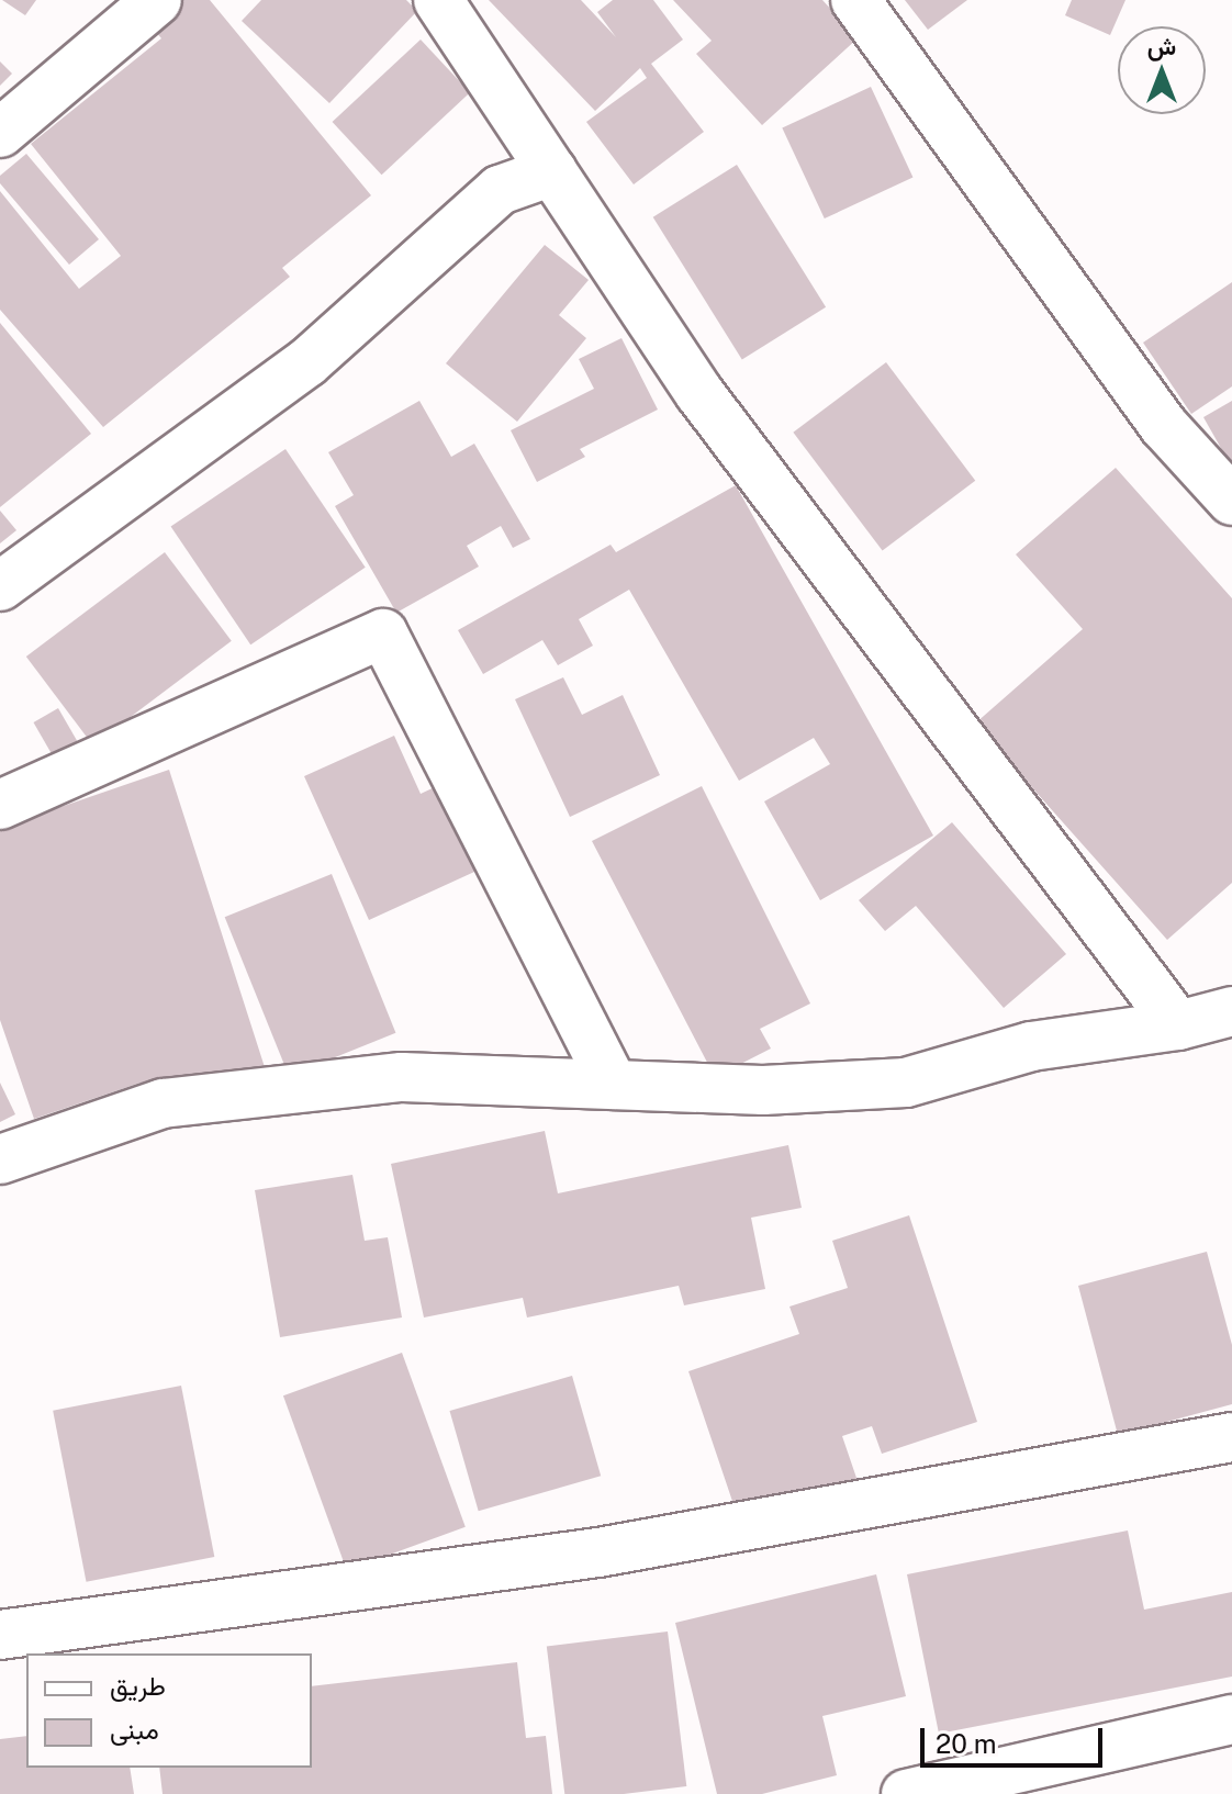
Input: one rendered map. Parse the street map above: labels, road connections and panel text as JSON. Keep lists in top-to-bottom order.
{
  "legend": ["طريق", "مبنى"],
  "scale_bar": "20 m",
  "north": "top"
}
